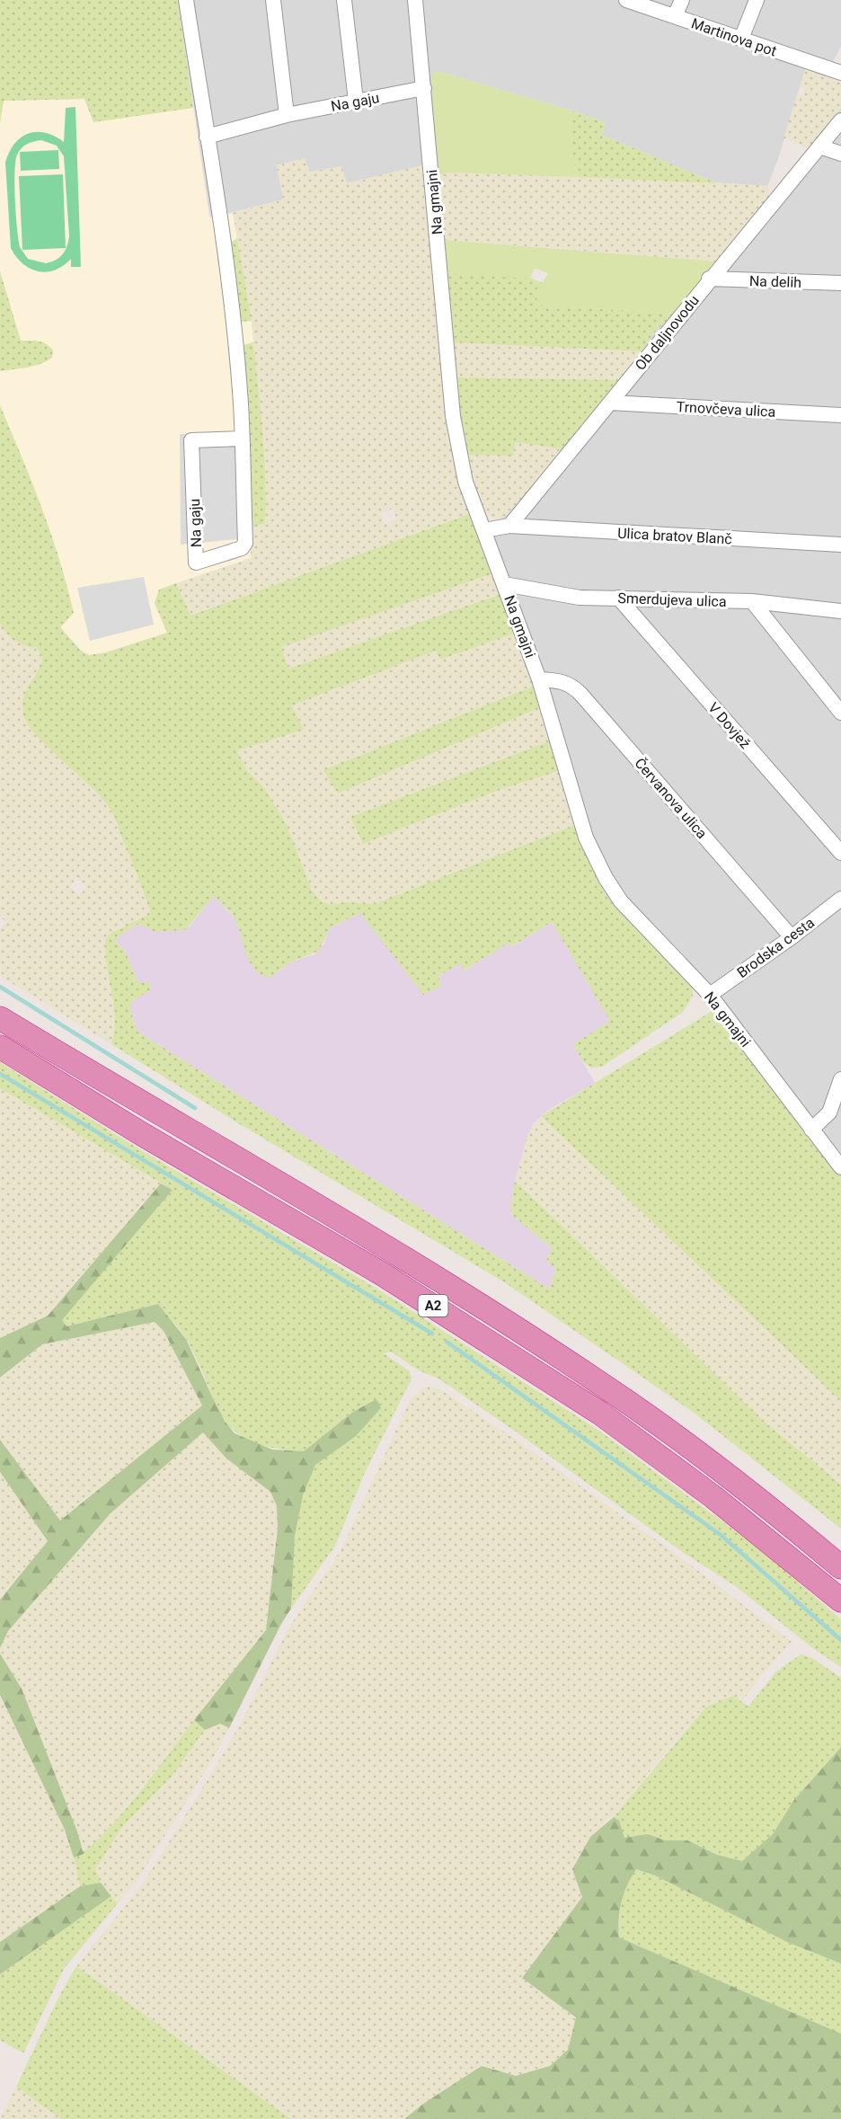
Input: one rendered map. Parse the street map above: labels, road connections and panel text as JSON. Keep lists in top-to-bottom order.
{
  "streets": {
    "highway": ["A2"],
    "street": [
      "Martinova pot",
      "Na gaju",
      "Na gmajni",
      "Na delih",
      "Ob daljnovodu",
      "Trnovčeva ulica",
      "Ulica bratov Blanč",
      "Smerdujeva ulica",
      "V Dovjež",
      "Červanova ulica",
      "Brodska cesta"
    ]
  },
  "crossings": [
    ["Na gaju", "Na gmajni"],
    ["Na gmajni", "Smerdujeva ulica"],
    ["Na gmajni", "Červanova ulica"],
    ["Na gmajni", "Brodska cesta"],
    ["Na delih", "Ob daljnovodu"],
    ["Ob daljnovodu", "Trnovčeva ulica"],
    ["Ob daljnovodu", "Ulica bratov Blanč"],
    ["Smerdujeva ulica", "V Dovjež"],
    ["Červanova ulica", "Brodska cesta"]
  ]
}
